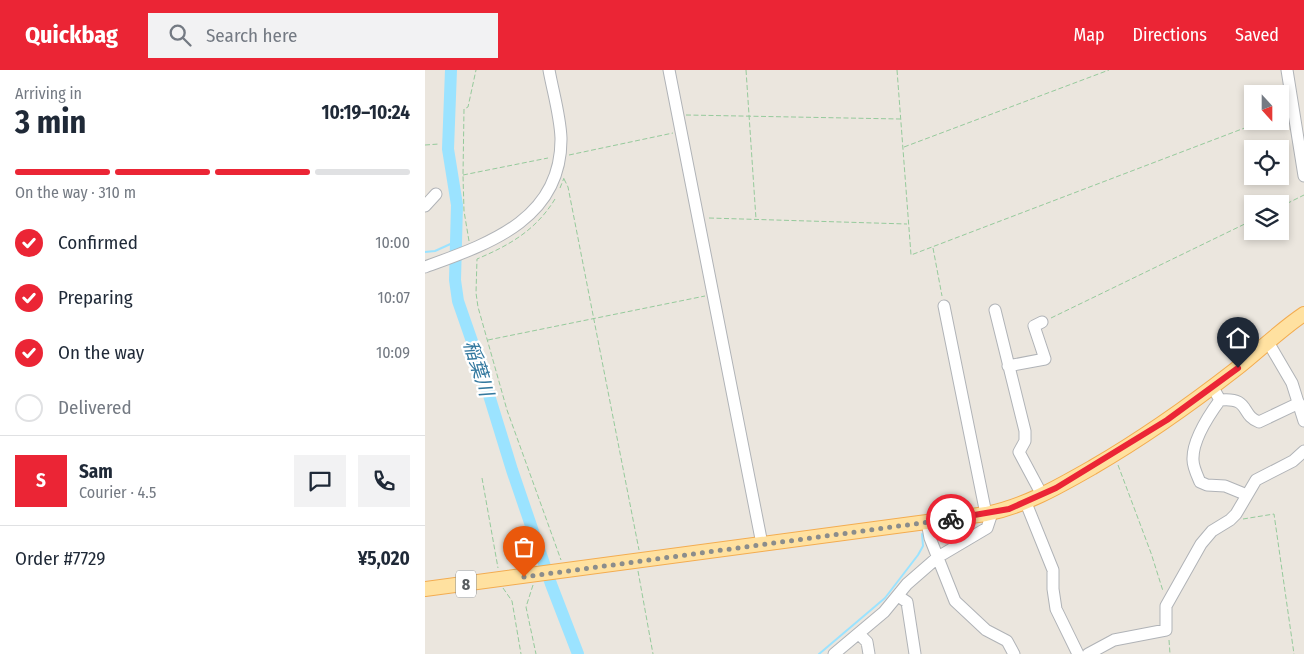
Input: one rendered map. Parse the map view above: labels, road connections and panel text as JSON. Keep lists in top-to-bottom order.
{
  "streets": {
    "main road": ["8"]
  },
  "water": ["稲葉川"],
  "north": "bottom",
  "page": {
    "header": "Quickbag",
    "search": "Search here",
    "nav": ["Map", "Directions", "Saved"],
    "heading": ["3 min", "Arriving in", "10:19–10:24"],
    "panel": [
      "Sam",
      "Courier · 4.5",
      "Order #7729",
      "¥5,020"
    ],
    "bar": "On the way · 310 m",
    "list": [
      ["Confirmed", "10:00"],
      ["Preparing", "10:07"],
      ["On the way", "10:09"],
      "Delivered"
    ],
    "round": "S"
  }
}
